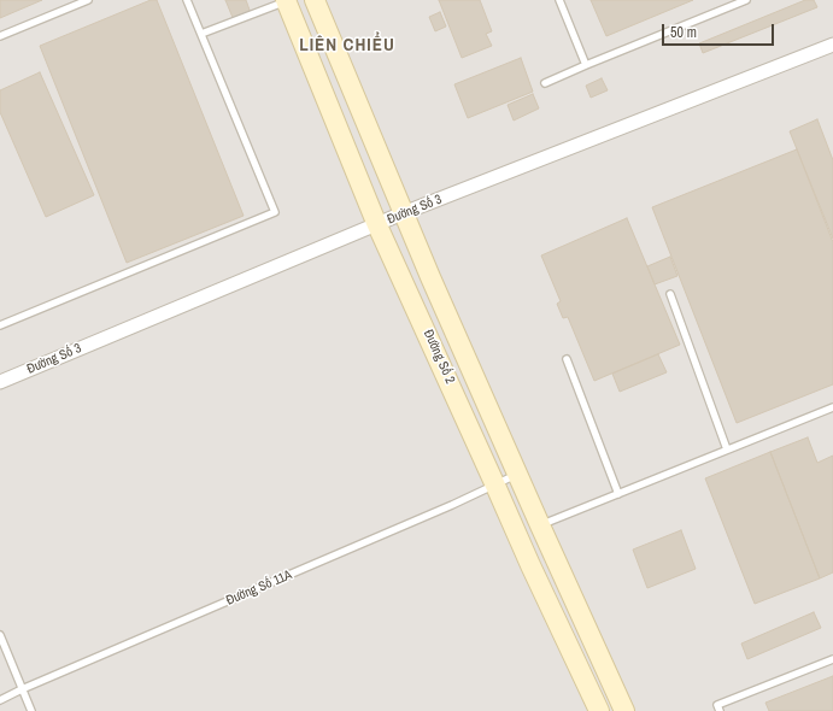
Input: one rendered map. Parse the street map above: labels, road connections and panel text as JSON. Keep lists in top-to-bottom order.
{
  "streets": {
    "street": ["Đường Số 3", "Đường Số 2"],
    "lane": ["Đường Số 11A"]
  },
  "crossings": [
    ["Đường Số 3", "Đường Số 2"],
    ["Đường Số 2", "Đường Số 11A"]
  ],
  "districts": ["LIÊN CHIỂU"],
  "scale_bar": "50 m"
}
